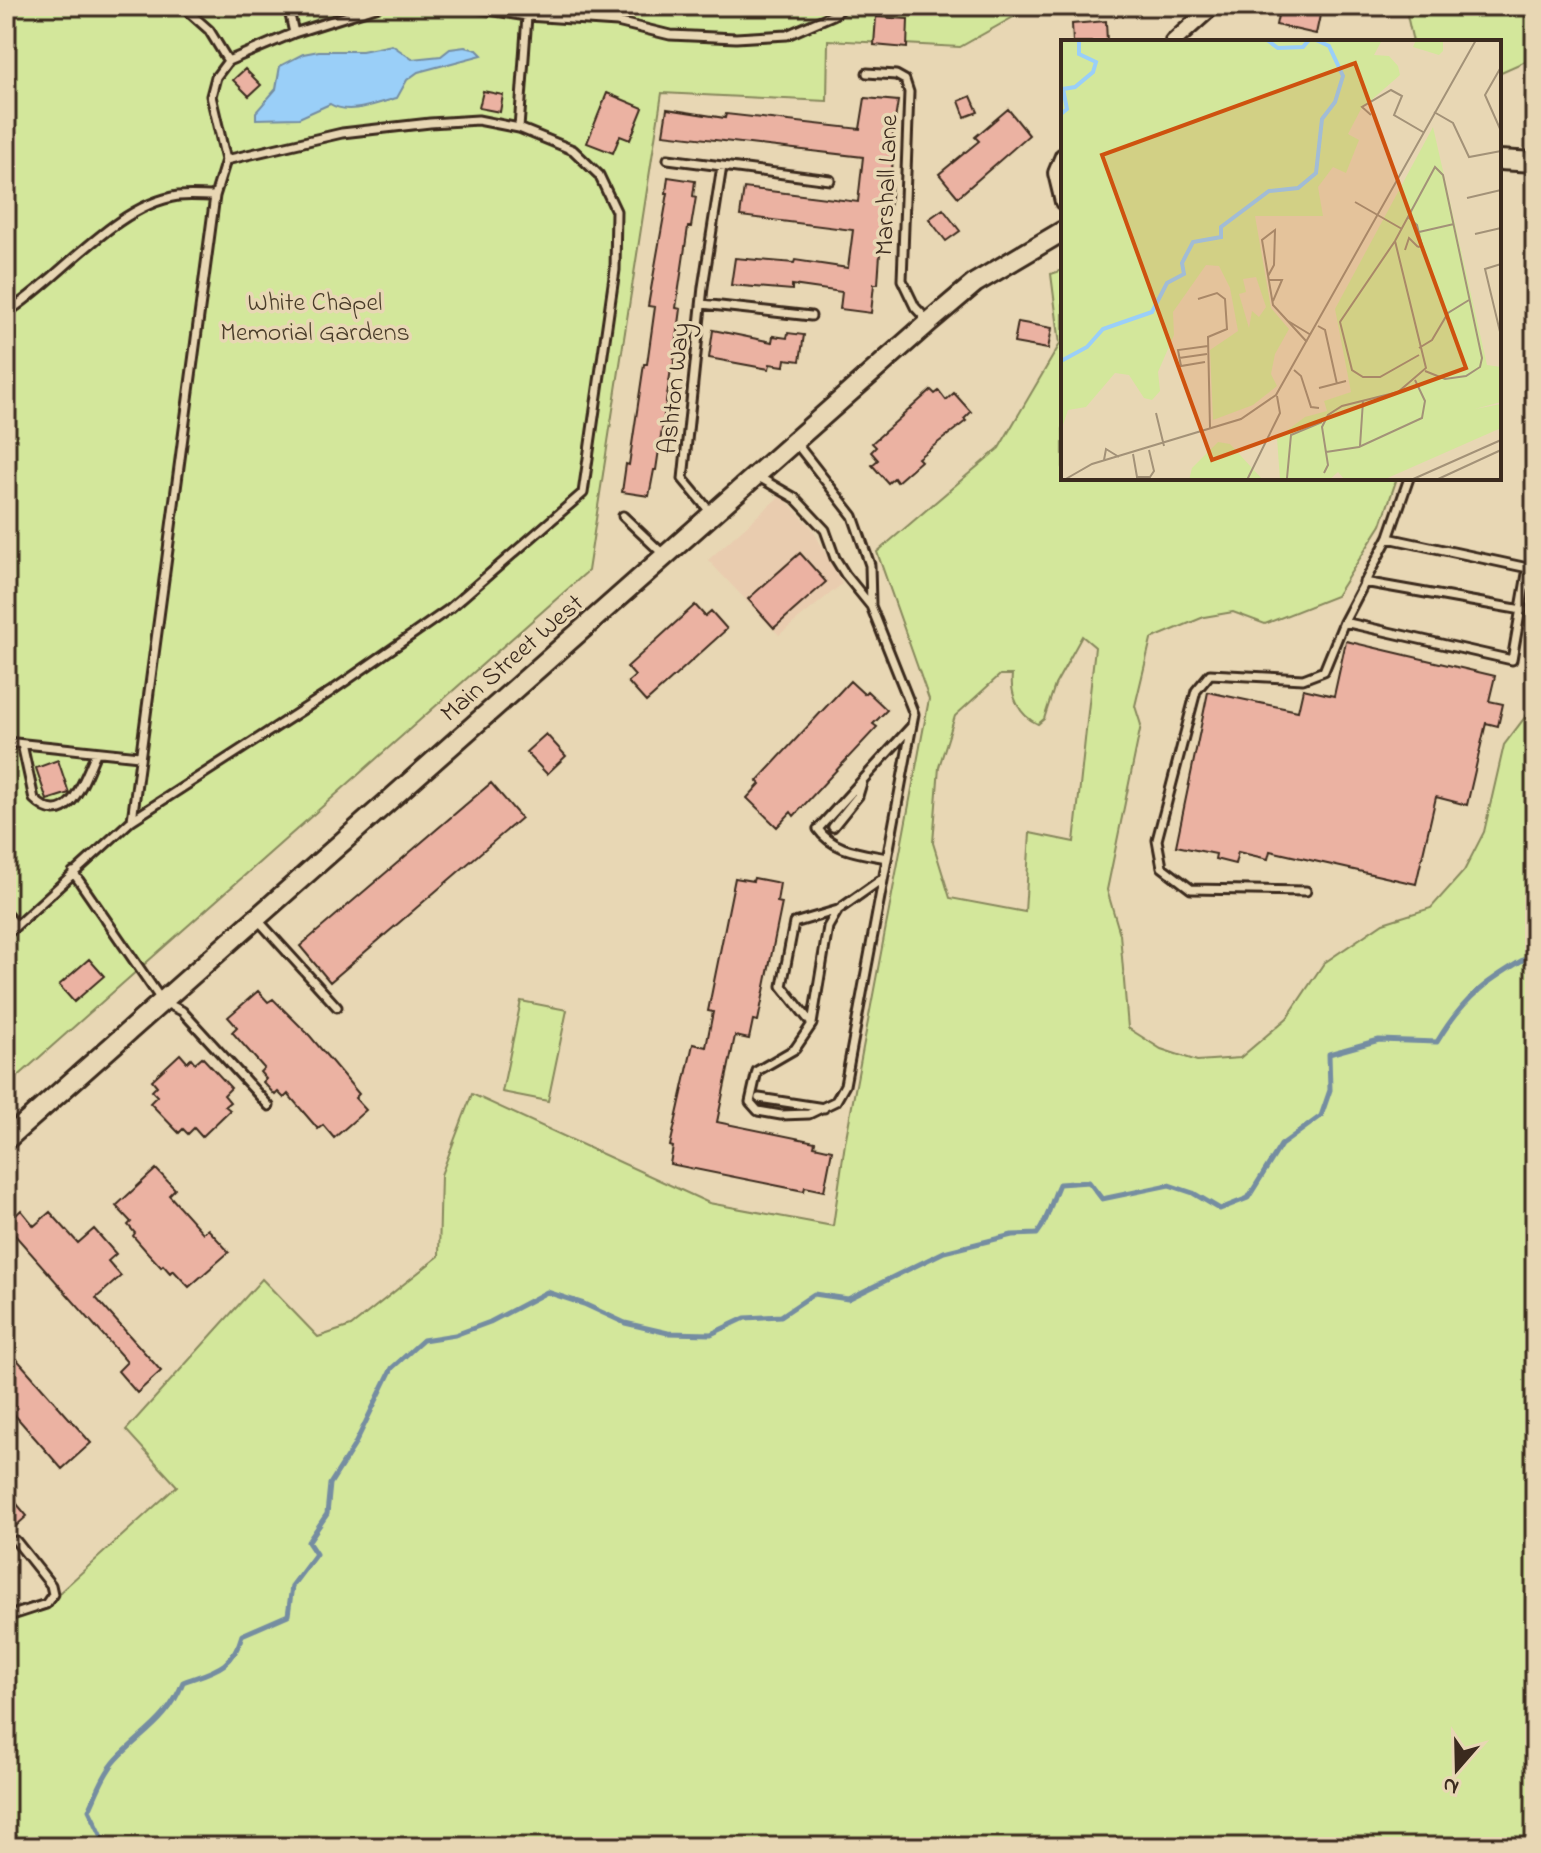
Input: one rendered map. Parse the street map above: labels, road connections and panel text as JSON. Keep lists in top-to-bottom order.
{
  "streets": {
    "main road": ["Main Street West"],
    "lane": ["Marshall Lane", "Ashton Way"]
  },
  "crossings": [
    ["Marshall Lane", "Main Street West"],
    ["Ashton Way", "Main Street West"]
  ],
  "parks": ["White Chapel Memorial Gardens"],
  "north": "bottom"
}
